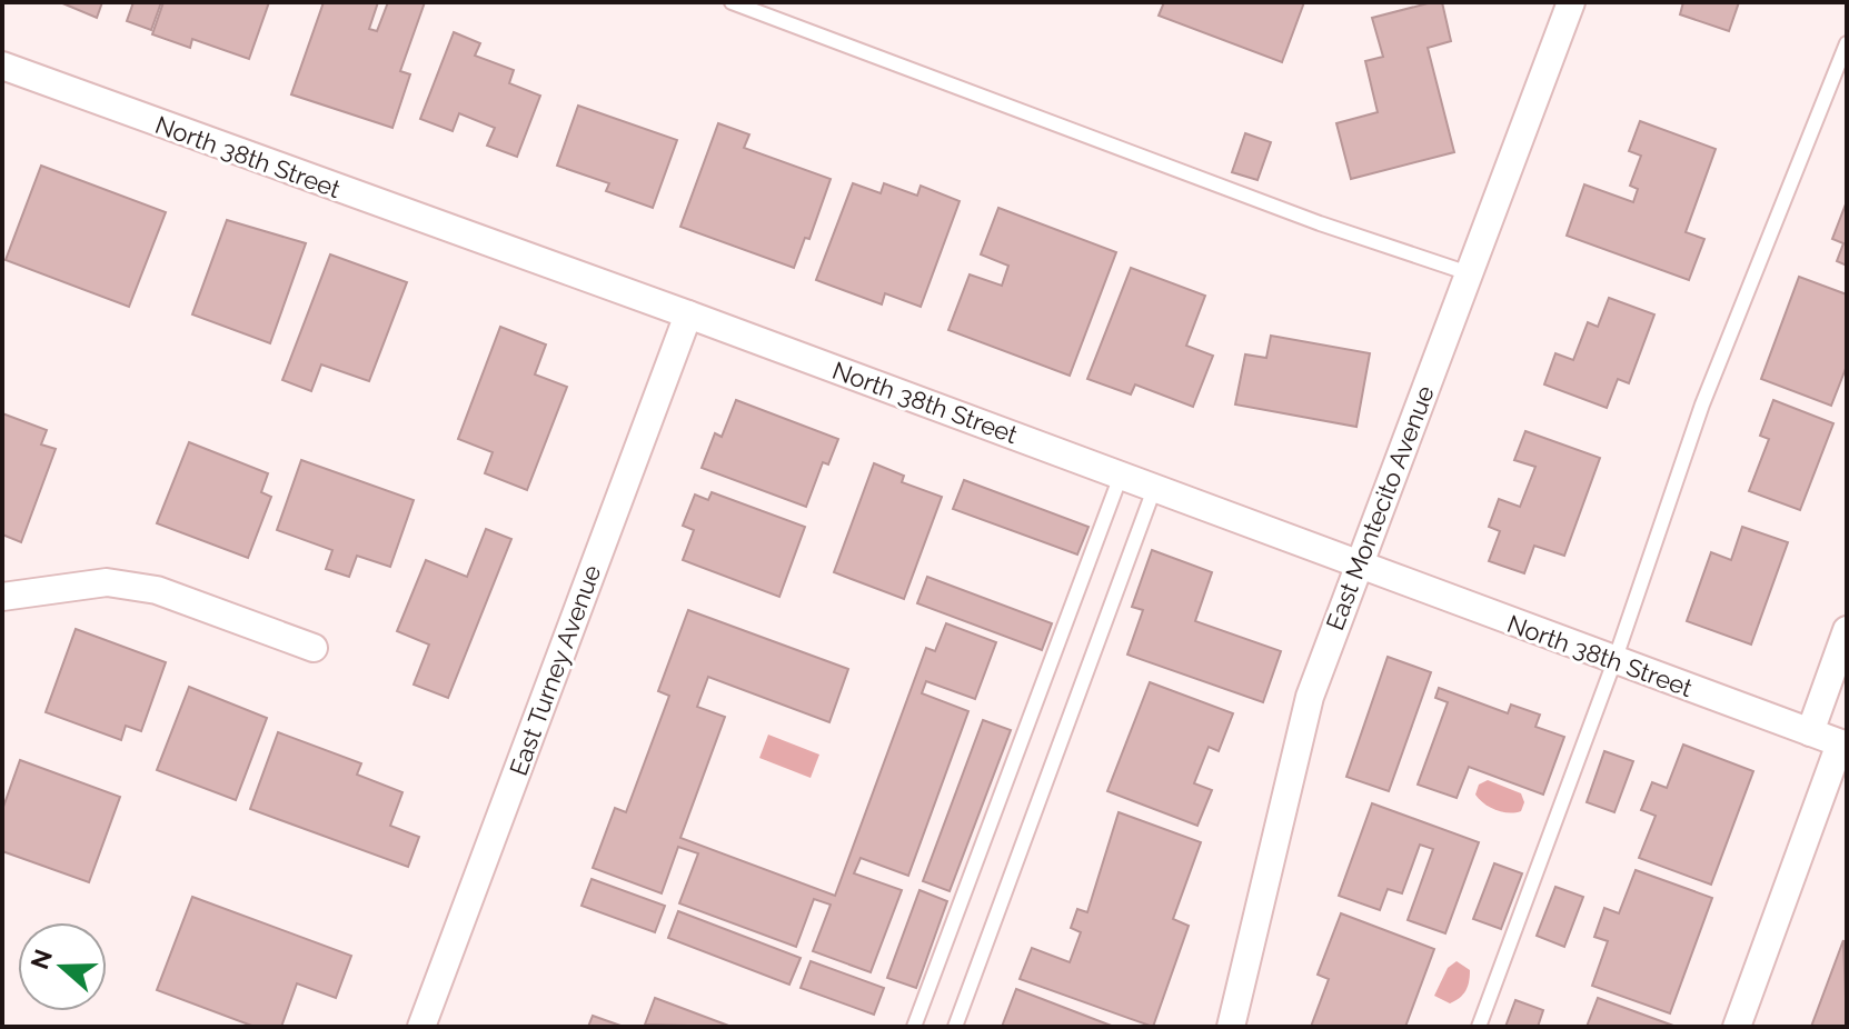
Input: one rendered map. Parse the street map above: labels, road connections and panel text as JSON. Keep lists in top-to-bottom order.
{
  "streets": {
    "street": ["North 38th Street", "East Montecito Avenue", "East Turney Avenue"]
  },
  "crossings": [
    ["North 38th Street", "East Montecito Avenue"],
    ["North 38th Street", "East Turney Avenue"]
  ],
  "north": "left"
}
